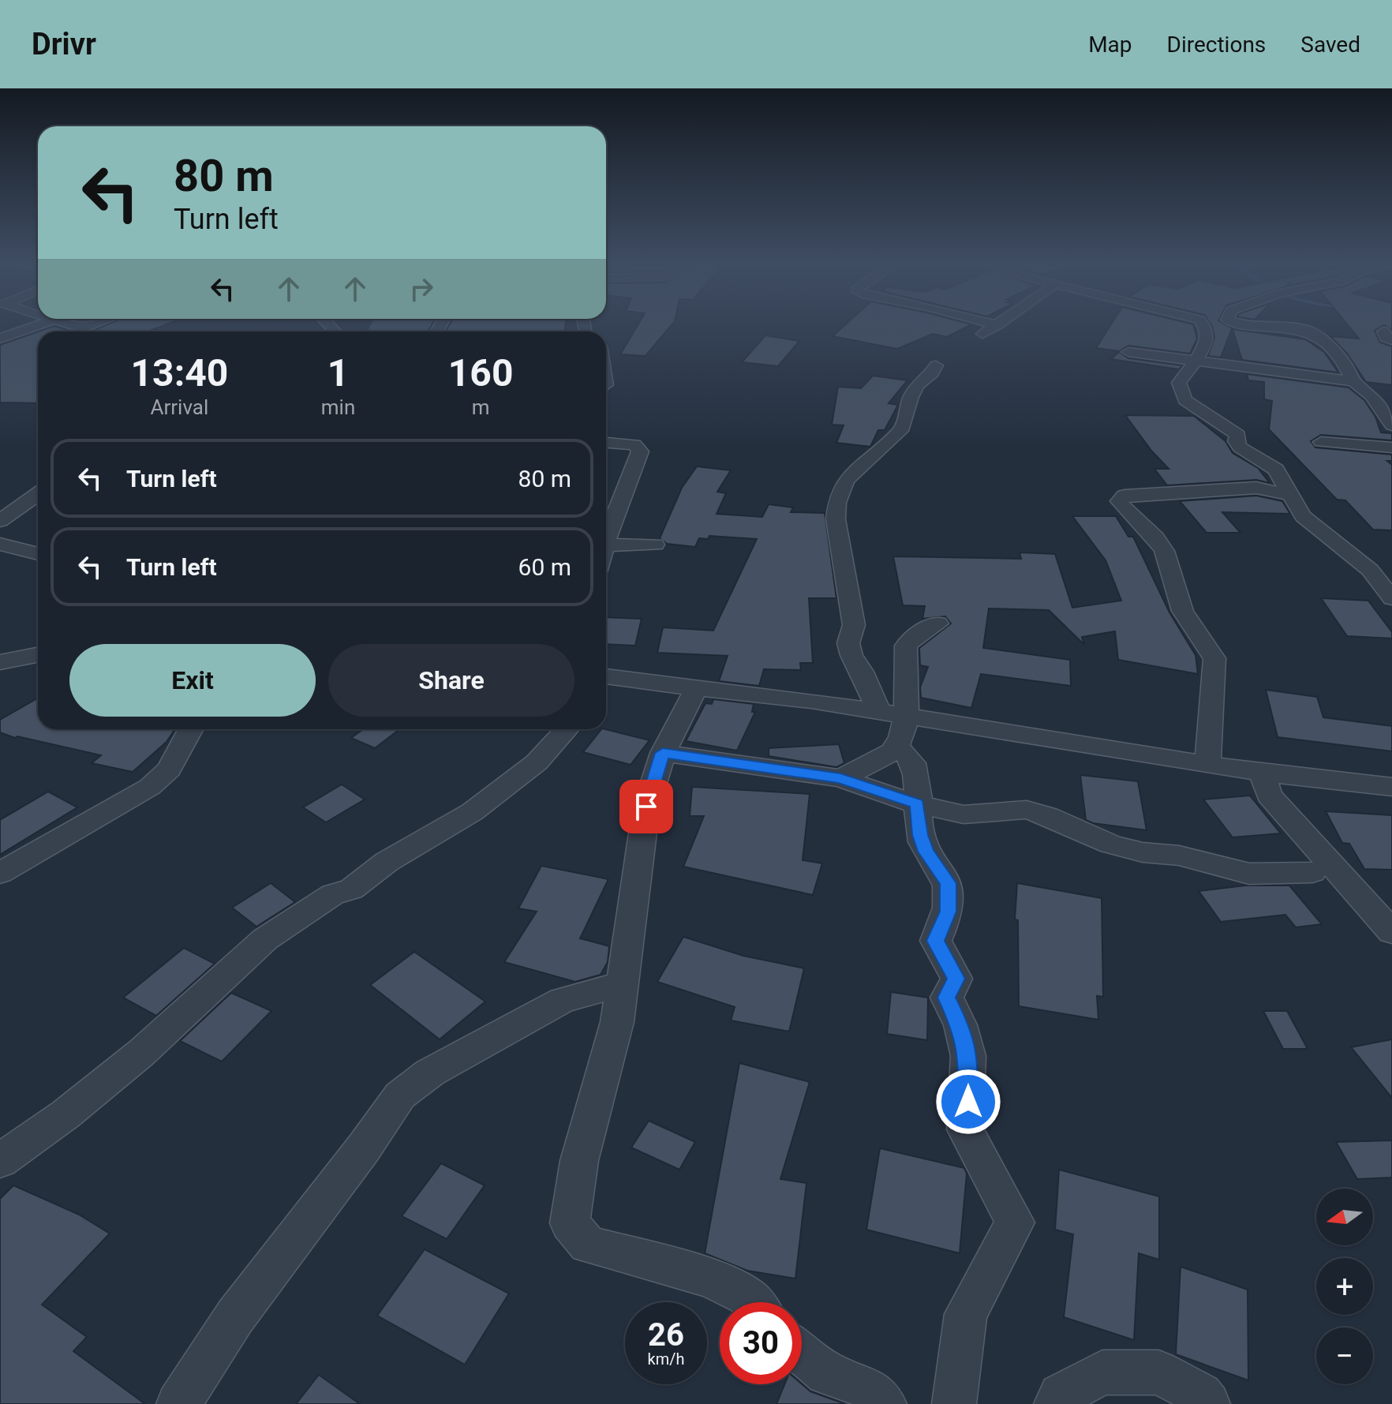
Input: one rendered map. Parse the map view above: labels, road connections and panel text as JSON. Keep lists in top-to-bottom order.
{
  "north": "left",
  "page": {
    "header": "Drivr",
    "nav": ["Map", "Directions", "Saved"],
    "turn": ["80 m", "Turn left"],
    "eta": [
      "13:40",
      "Arrival",
      "1",
      "min",
      "160",
      "m"
    ],
    "list": [
      {
        "name": "Turn left",
        "value": "80 m"
      },
      {
        "name": "Turn left",
        "value": "60 m"
      }
    ],
    "buttons": ["Exit", "Share"],
    "map_buttons": ["+", "−"],
    "speed": "26 km/h",
    "limit": "30"
  }
}
